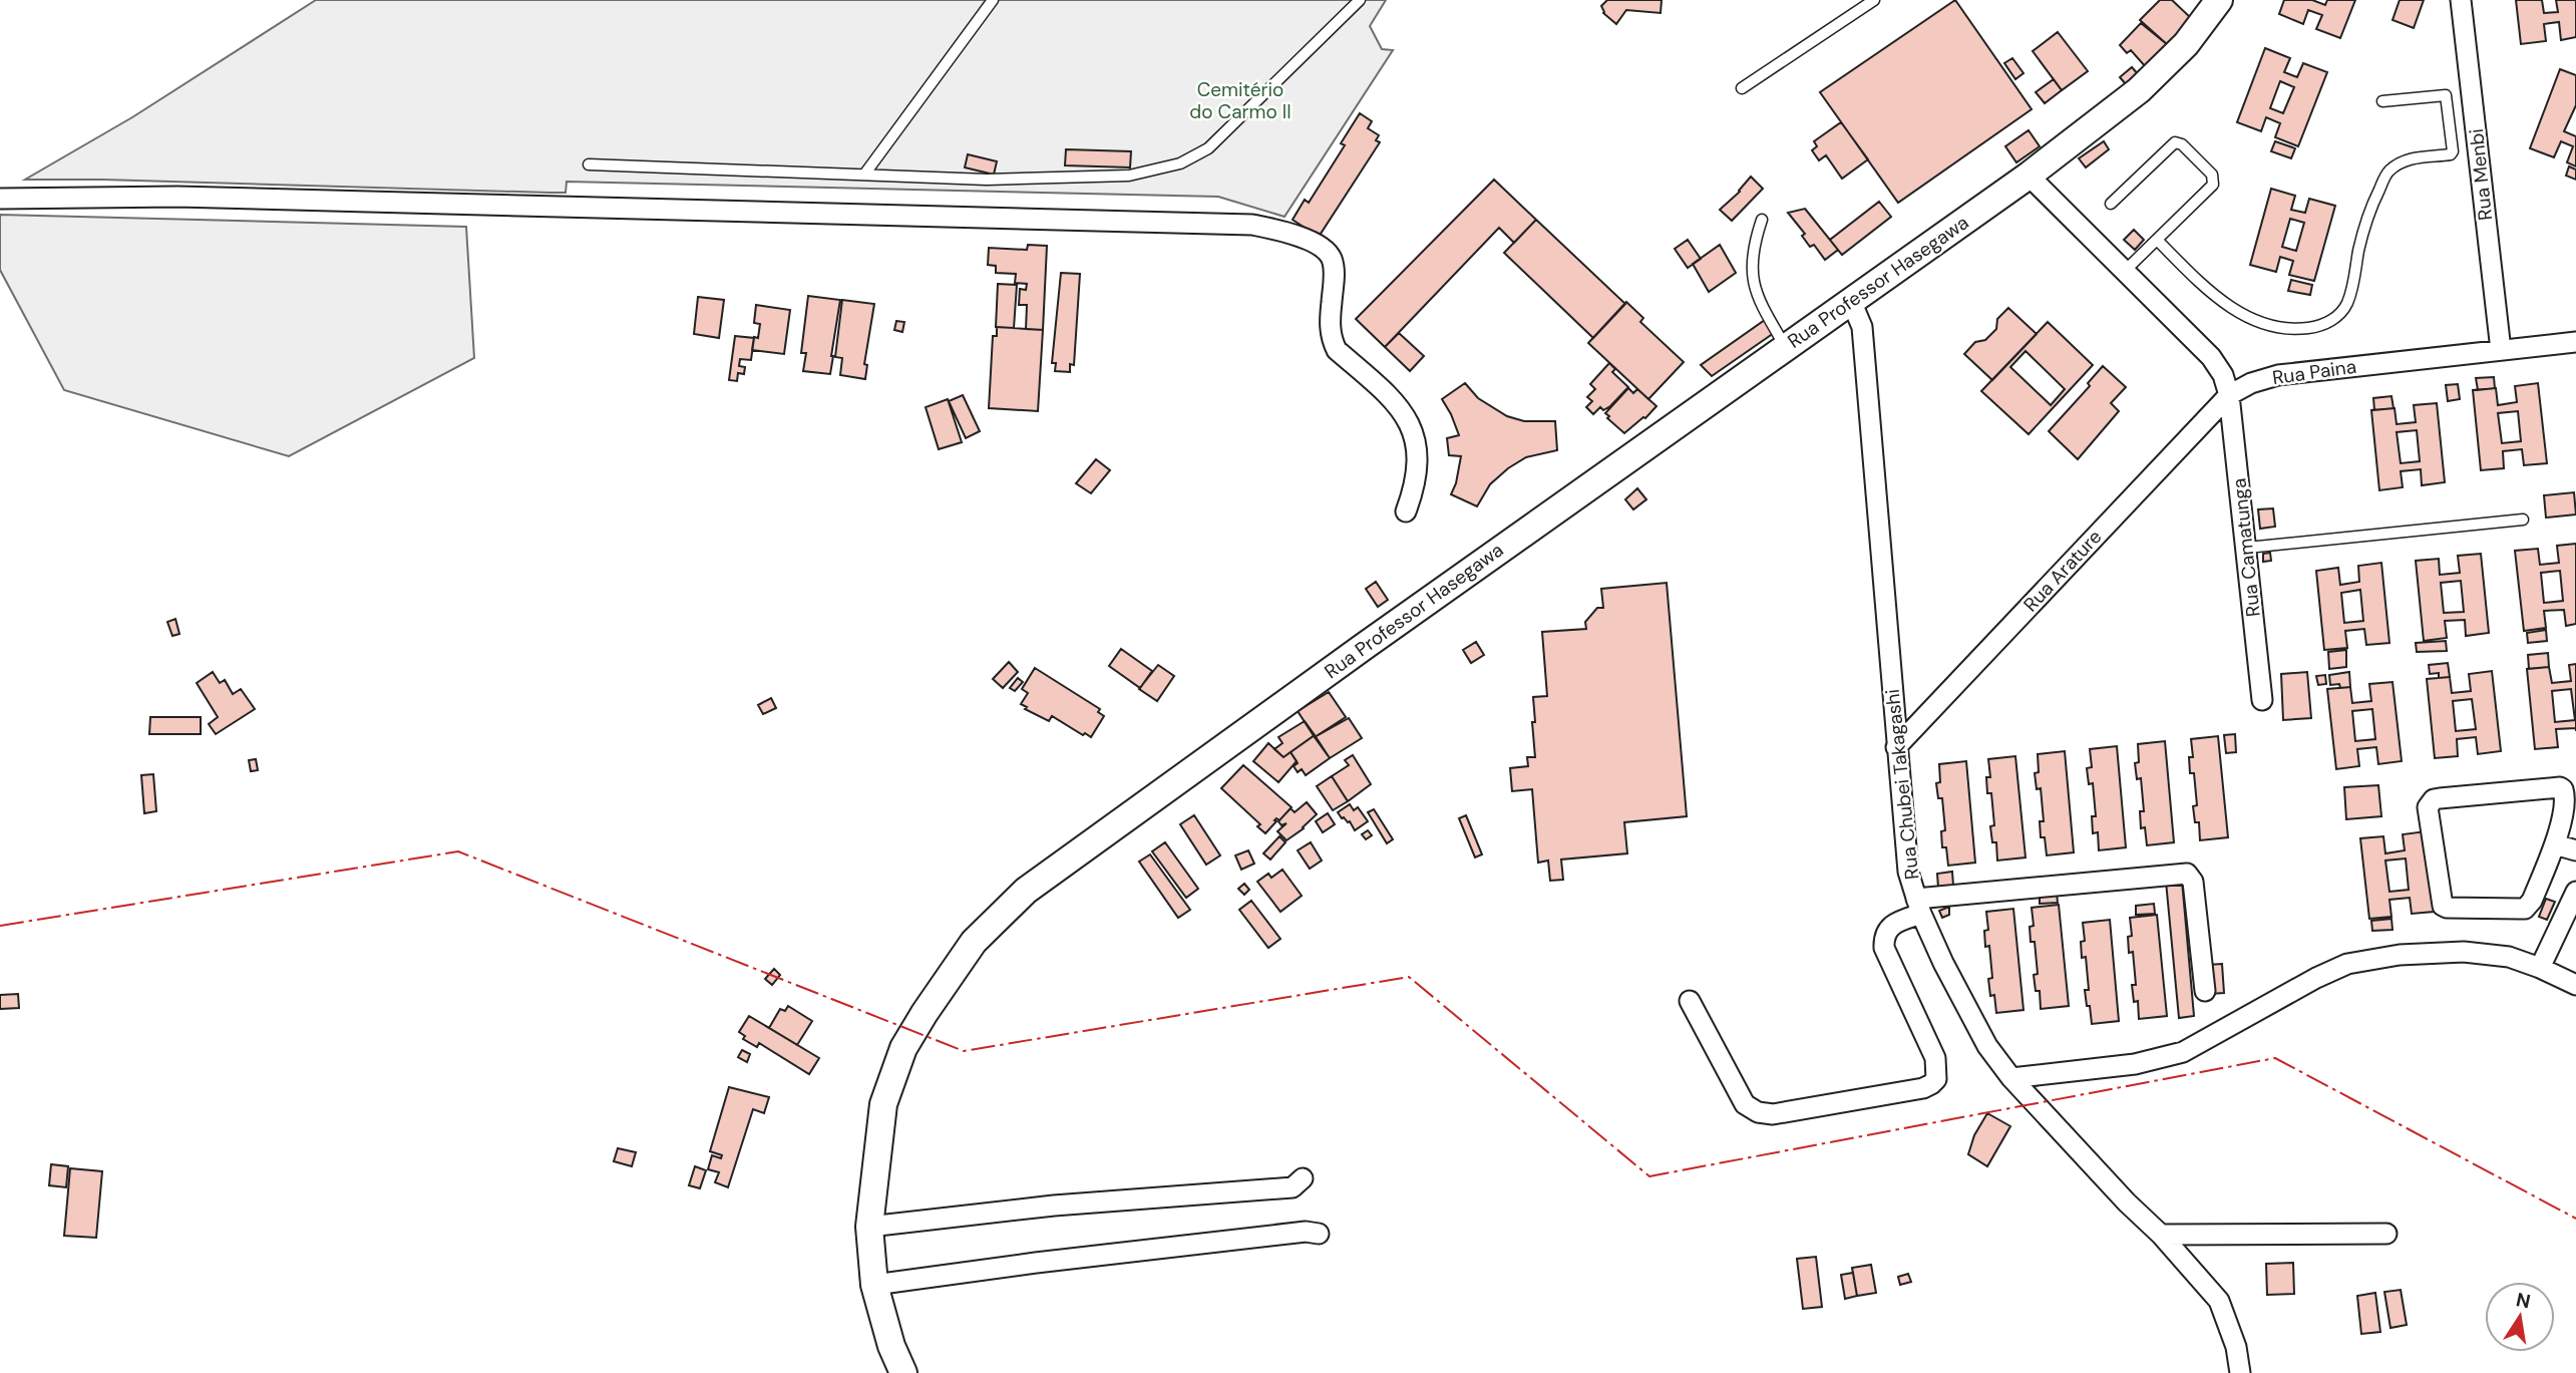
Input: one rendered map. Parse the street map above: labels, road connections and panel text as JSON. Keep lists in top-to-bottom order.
{
  "streets": {
    "street": [
      "Rua Menbi",
      "Rua Professor Hasegawa",
      "Rua Paina",
      "Rua Camatunga",
      "Rua Arature",
      "Rua Chubei Takagashi"
    ]
  },
  "crossings": [
    ["Rua Menbi", "Rua Paina"],
    ["Rua Professor Hasegawa", "Rua Chubei Takagashi"],
    ["Rua Paina", "Rua Camatunga"],
    ["Rua Paina", "Rua Arature"],
    ["Rua Camatunga", "Rua Arature"],
    ["Rua Arature", "Rua Chubei Takagashi"]
  ],
  "parks": ["Cemitério do Carmo II"],
  "north": "top"
}
